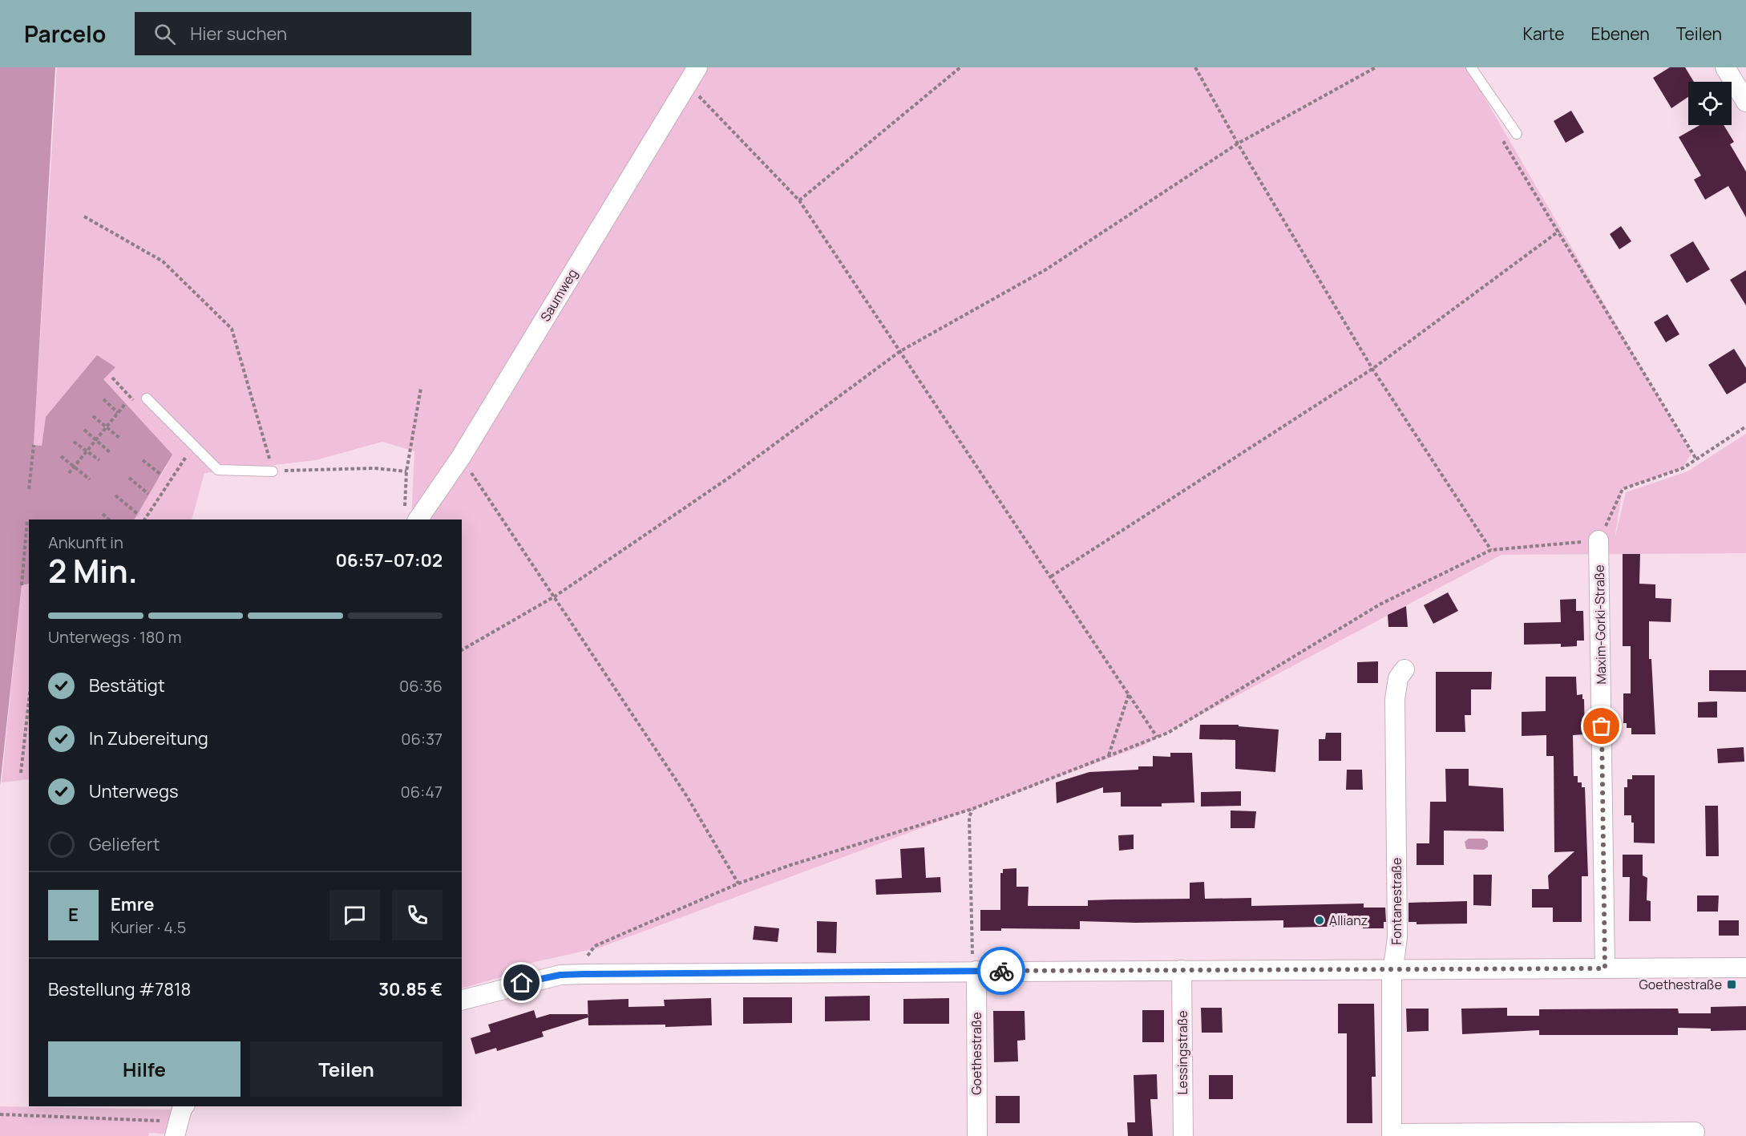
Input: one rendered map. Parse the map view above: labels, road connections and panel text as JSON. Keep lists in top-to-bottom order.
{
  "streets": {
    "street": [
      "Saumweg",
      "Maxim-Gorki-Straße",
      "Fontanestraße",
      "Lessingstraße",
      "Goethestraße"
    ]
  },
  "places": {
    "other": ["Allianz"],
    "transit": ["Goethestraße"]
  },
  "page": {
    "header": "Parcelo",
    "search": "Hier suchen",
    "nav": ["Karte", "Ebenen", "Teilen"],
    "heading": ["2 Min.", "Ankunft in", "06:57–07:02"],
    "panel": [
      "Emre",
      "Kurier · 4.5",
      "Bestellung #7818",
      "30.85 €"
    ],
    "bar": "Unterwegs · 180 m",
    "list": [
      ["Bestätigt", "06:36"],
      ["In Zubereitung", "06:37"],
      ["Unterwegs", "06:47"],
      "Geliefert"
    ],
    "round": "E",
    "buttons": ["Hilfe", "Teilen"]
  }
}
